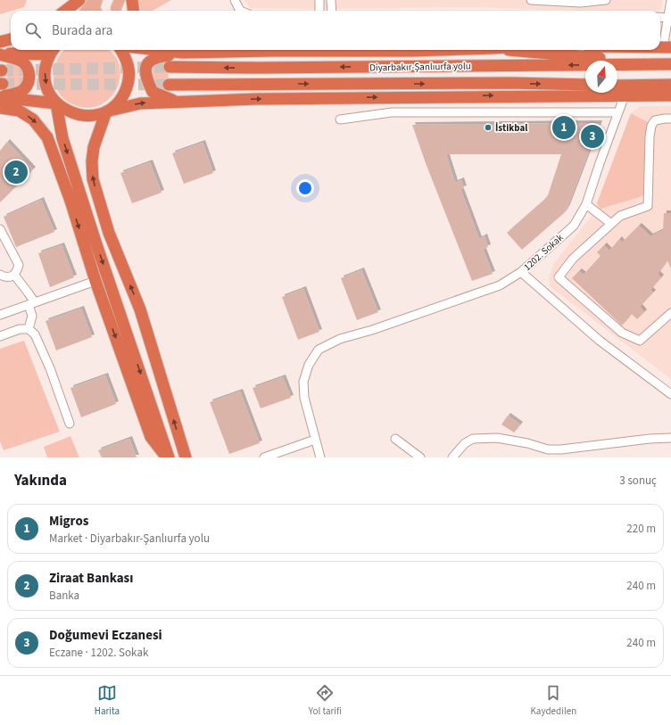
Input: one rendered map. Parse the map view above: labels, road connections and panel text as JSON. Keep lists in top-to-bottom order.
{
  "streets": {
    "highway": ["Diyarbakır-Şanlıurfa yolu"],
    "street": ["1202. Sokak"]
  },
  "places": ["İstikbal"],
  "north": "top",
  "page": {
    "search": "Burada ara",
    "pins": ["1", "3", "2"],
    "heading": ["Yakında", "3 sonuç"],
    "list": [
      {
        "mark": "1",
        "name": "Migros",
        "note": "Market · Diyarbakır-Şanlıurfa yolu",
        "value": "220 m"
      },
      {
        "mark": "2",
        "name": "Ziraat Bankası",
        "note": "Banka",
        "value": "240 m"
      },
      {
        "mark": "3",
        "name": "Doğumevi Eczanesi",
        "note": "Eczane · 1202. Sokak",
        "value": "240 m"
      }
    ],
    "nav": ["Harita", "Yol tarifi", "Kaydedilen"]
  }
}
